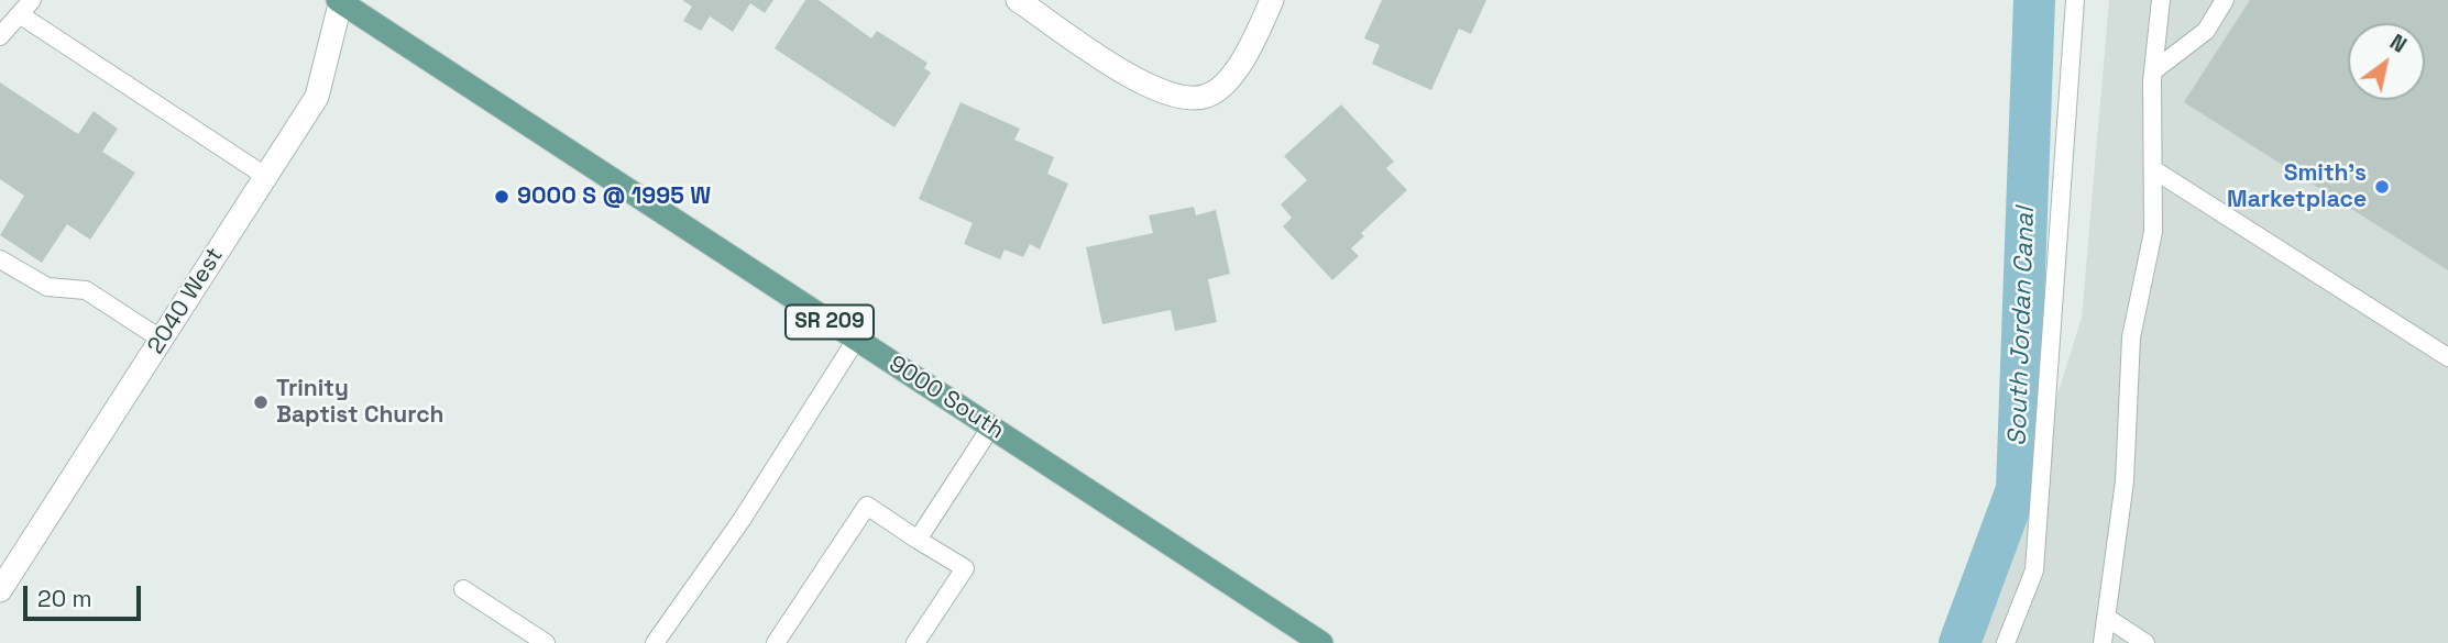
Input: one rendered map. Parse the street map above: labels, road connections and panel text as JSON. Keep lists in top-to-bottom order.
{
  "streets": {
    "main road": ["SR 209", "9000 South"],
    "street": ["2040 West"]
  },
  "crossings": [
    ["2040 West", "9000 South"]
  ],
  "water": ["South Jordan Canal"],
  "places": ["Smith's Marketplace", "9000 S @ 1995 W", "Trinity Baptist Church"],
  "scale_bar": "20 m",
  "north": "top right"
}
